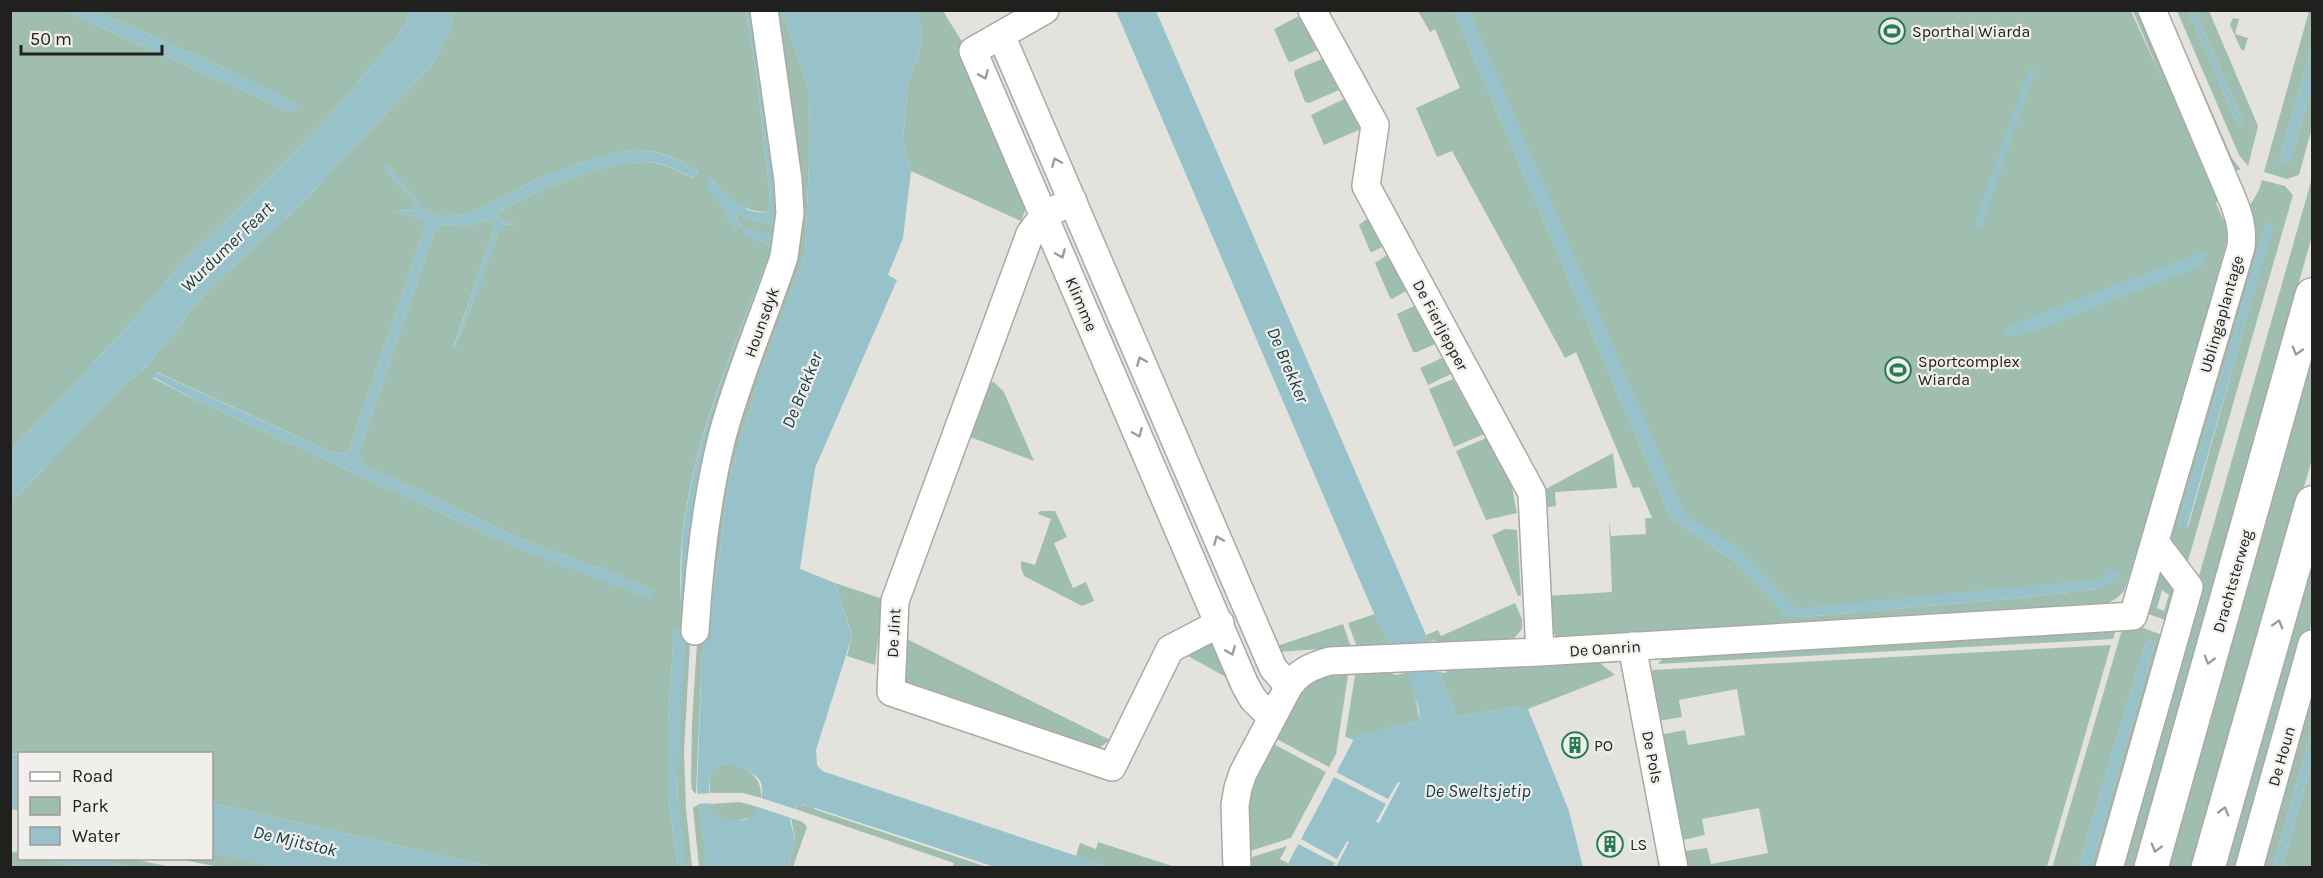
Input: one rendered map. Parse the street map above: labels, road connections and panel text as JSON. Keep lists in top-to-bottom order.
{
  "streets": {
    "main road": ["Drachtsterweg"],
    "street": [
      "Klimme",
      "Ublingaplantage",
      "Hounsdyk",
      "De Fierljepper",
      "De Jint",
      "De Oanrin",
      "De Houn",
      "De Pols"
    ]
  },
  "crossings": [
    ["Klimme", "De Jint"],
    ["Klimme", "De Oanrin"],
    ["Ublingaplantage", "De Oanrin"],
    ["De Fierljepper", "De Oanrin"],
    ["De Oanrin", "De Pols"]
  ],
  "water": [
    "Wurdumer Feart",
    "De Brekker",
    "De Sweltsjetip",
    "De Mjitstok"
  ],
  "places": {
    "sports": ["Sporthal Wiarda", "Sportcomplex Wiarda"],
    "building": ["PO", "LS"]
  },
  "legend": ["Road", "Park", "Water"],
  "scale_bar": "50 m"
}
